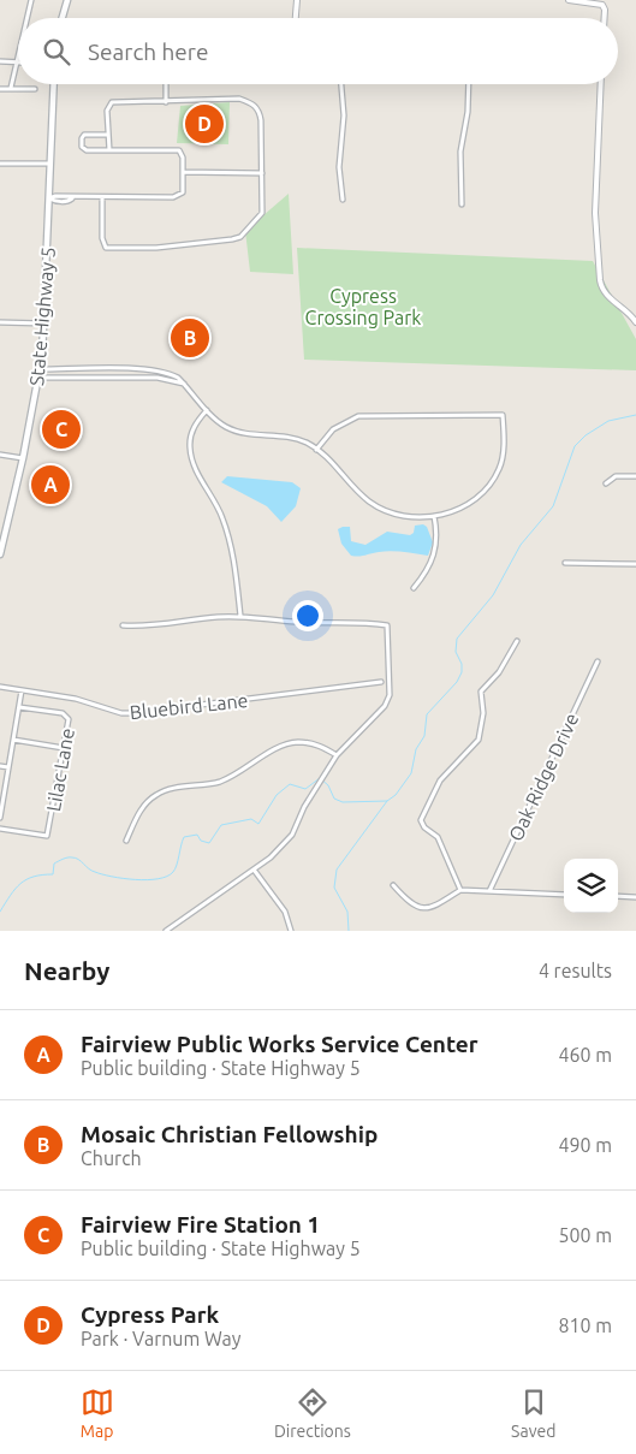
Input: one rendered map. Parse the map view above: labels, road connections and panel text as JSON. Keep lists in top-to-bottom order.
{
  "streets": {
    "main road": ["State Highway 5"],
    "street": ["Bluebird Lane", "Lilac Lane", "Oak Ridge Drive"]
  },
  "parks": ["Cypress Crossing Park"],
  "page": {
    "search": "Search here",
    "pins": [
      "D",
      "B",
      "C",
      "A"
    ],
    "heading": ["Nearby", "4 results"],
    "list": [
      {
        "mark": "A",
        "name": "Fairview Public Works Service Center",
        "note": "Public building · State Highway 5",
        "value": "460 m"
      },
      {
        "mark": "B",
        "name": "Mosaic Christian Fellowship",
        "note": "Church",
        "value": "490 m"
      },
      {
        "mark": "C",
        "name": "Fairview Fire Station 1",
        "note": "Public building · State Highway 5",
        "value": "500 m"
      },
      {
        "mark": "D",
        "name": "Cypress Park",
        "note": "Park · Varnum Way",
        "value": "810 m"
      }
    ],
    "nav": ["Map", "Directions", "Saved"]
  }
}
